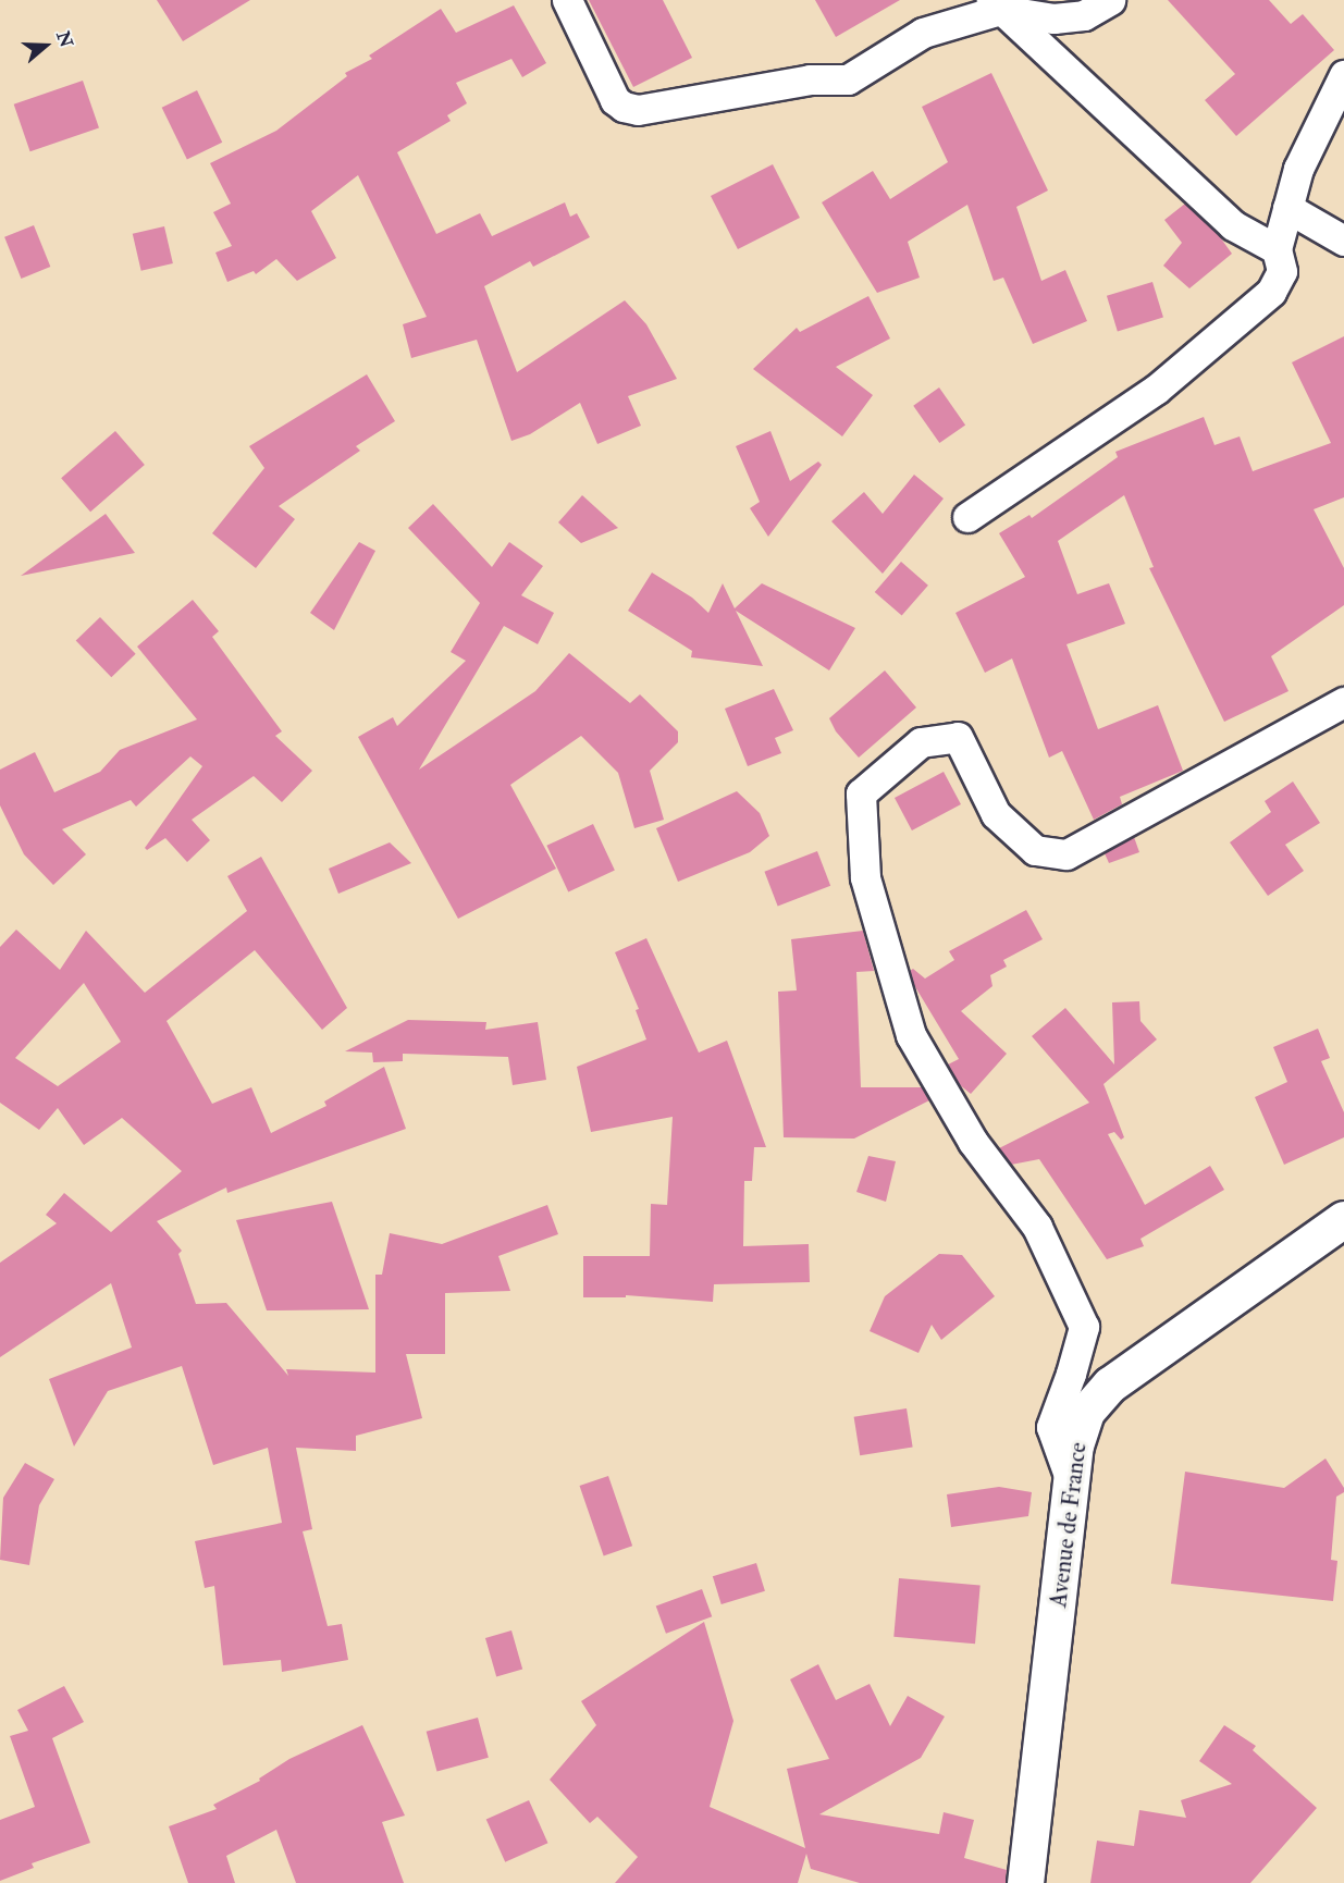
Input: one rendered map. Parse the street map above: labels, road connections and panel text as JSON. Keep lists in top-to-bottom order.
{
  "streets": {
    "main road": ["Avenue de France"]
  },
  "north": "right"
}
